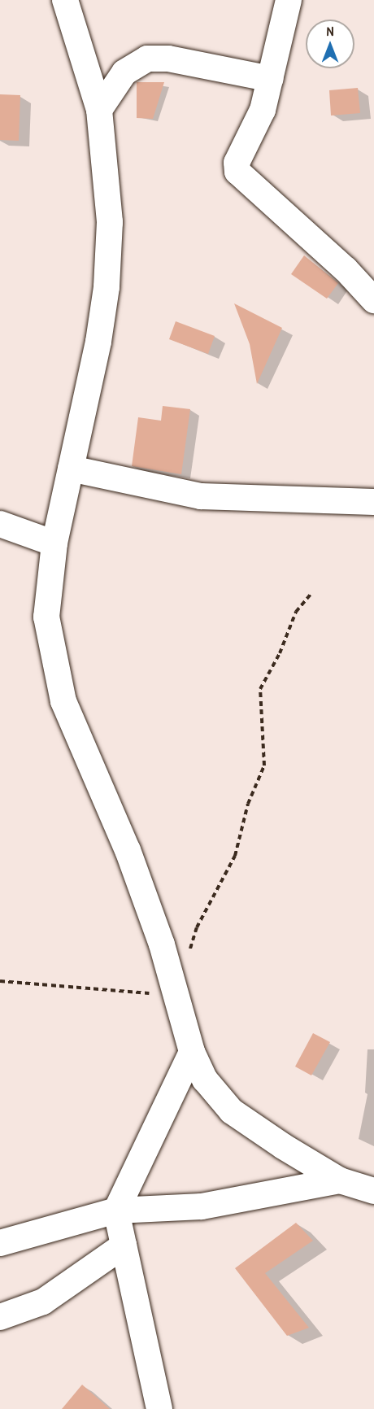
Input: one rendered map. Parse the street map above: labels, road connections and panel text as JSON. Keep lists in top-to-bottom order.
{
  "north": "top"
}
